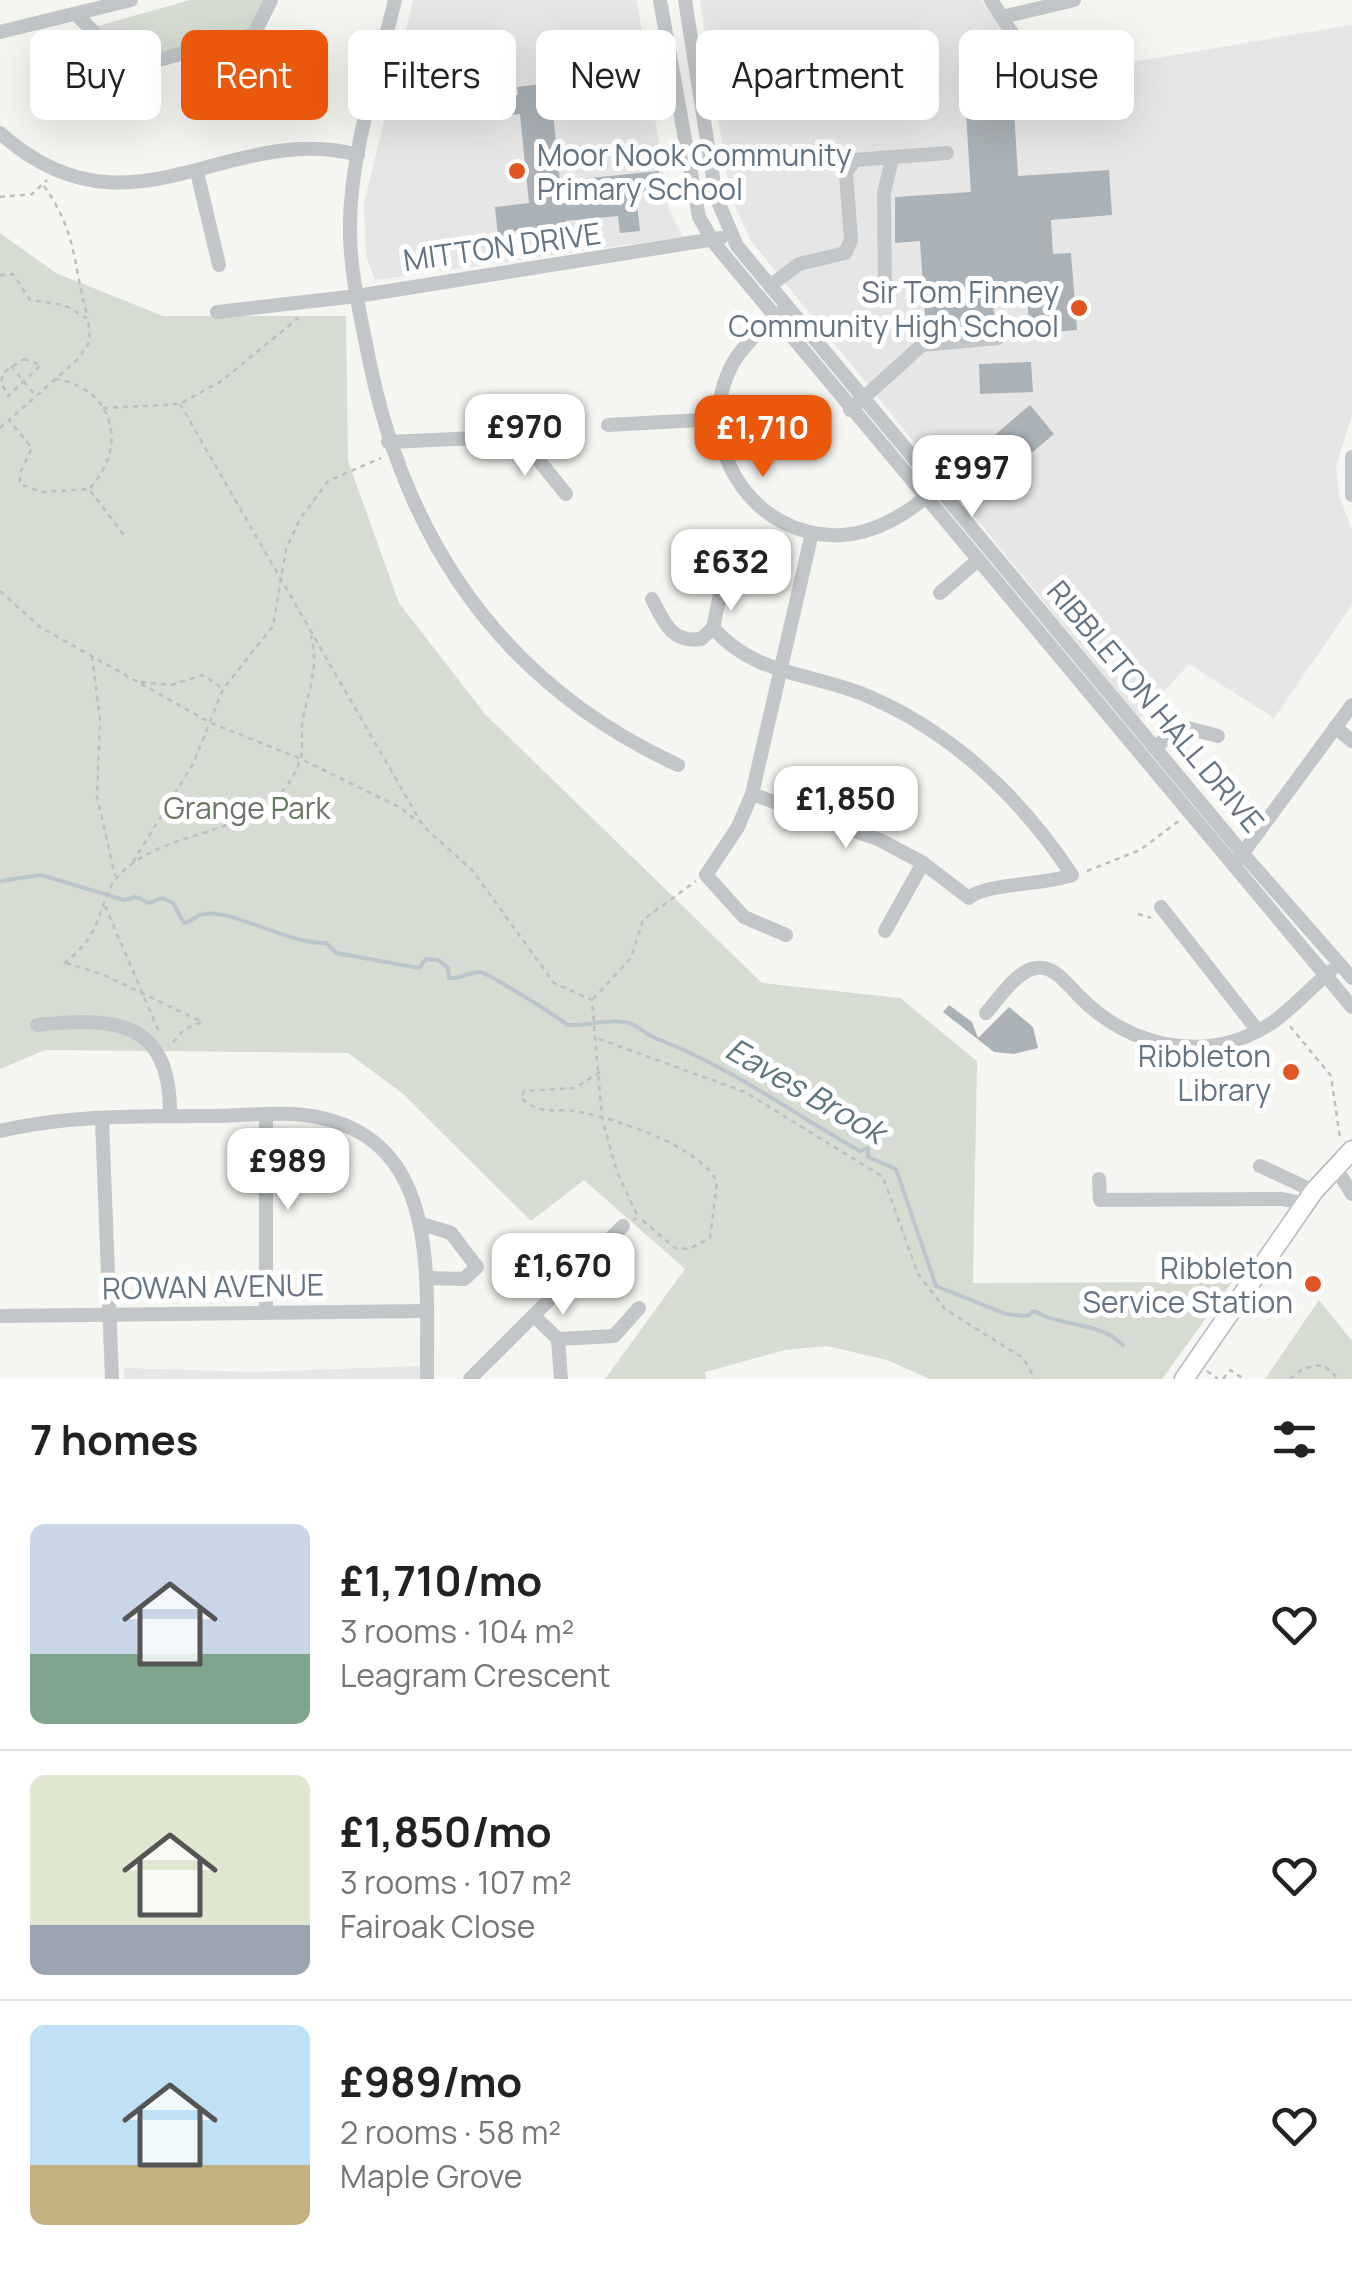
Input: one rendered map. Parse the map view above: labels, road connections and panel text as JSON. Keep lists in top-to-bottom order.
{
  "streets": {
    "street": ["MITTON DRIVE", "RIBBLETON HALL DRIVE", "ROWAN AVENUE"]
  },
  "crossings": [
    ["MITTON DRIVE", "RIBBLETON HALL DRIVE"]
  ],
  "water": ["Eaves Brook"],
  "parks": ["Grange Park"],
  "places": [
    "Moor Nook Community Primary School",
    "Sir Tom Finney Community High School",
    "Ribbleton Library",
    "Ribbleton Service Station"
  ],
  "page": {
    "chip": [
      "Buy",
      "Rent",
      "Filters",
      "New",
      "Apartment",
      "House"
    ],
    "price": [
      "£970",
      "£1,710",
      "£997",
      "£632",
      "£1,850",
      "£989",
      "£1,670"
    ],
    "heading": "7 homes",
    "list": [
      {
        "name": "£1,710/mo",
        "note": "3 rooms · 104 m² · Leagram Crescent"
      },
      {
        "name": "£1,850/mo",
        "note": "3 rooms · 107 m² · Fairoak Close"
      },
      {
        "name": "£989/mo",
        "note": "2 rooms · 58 m² · Maple Grove"
      }
    ]
  }
}
